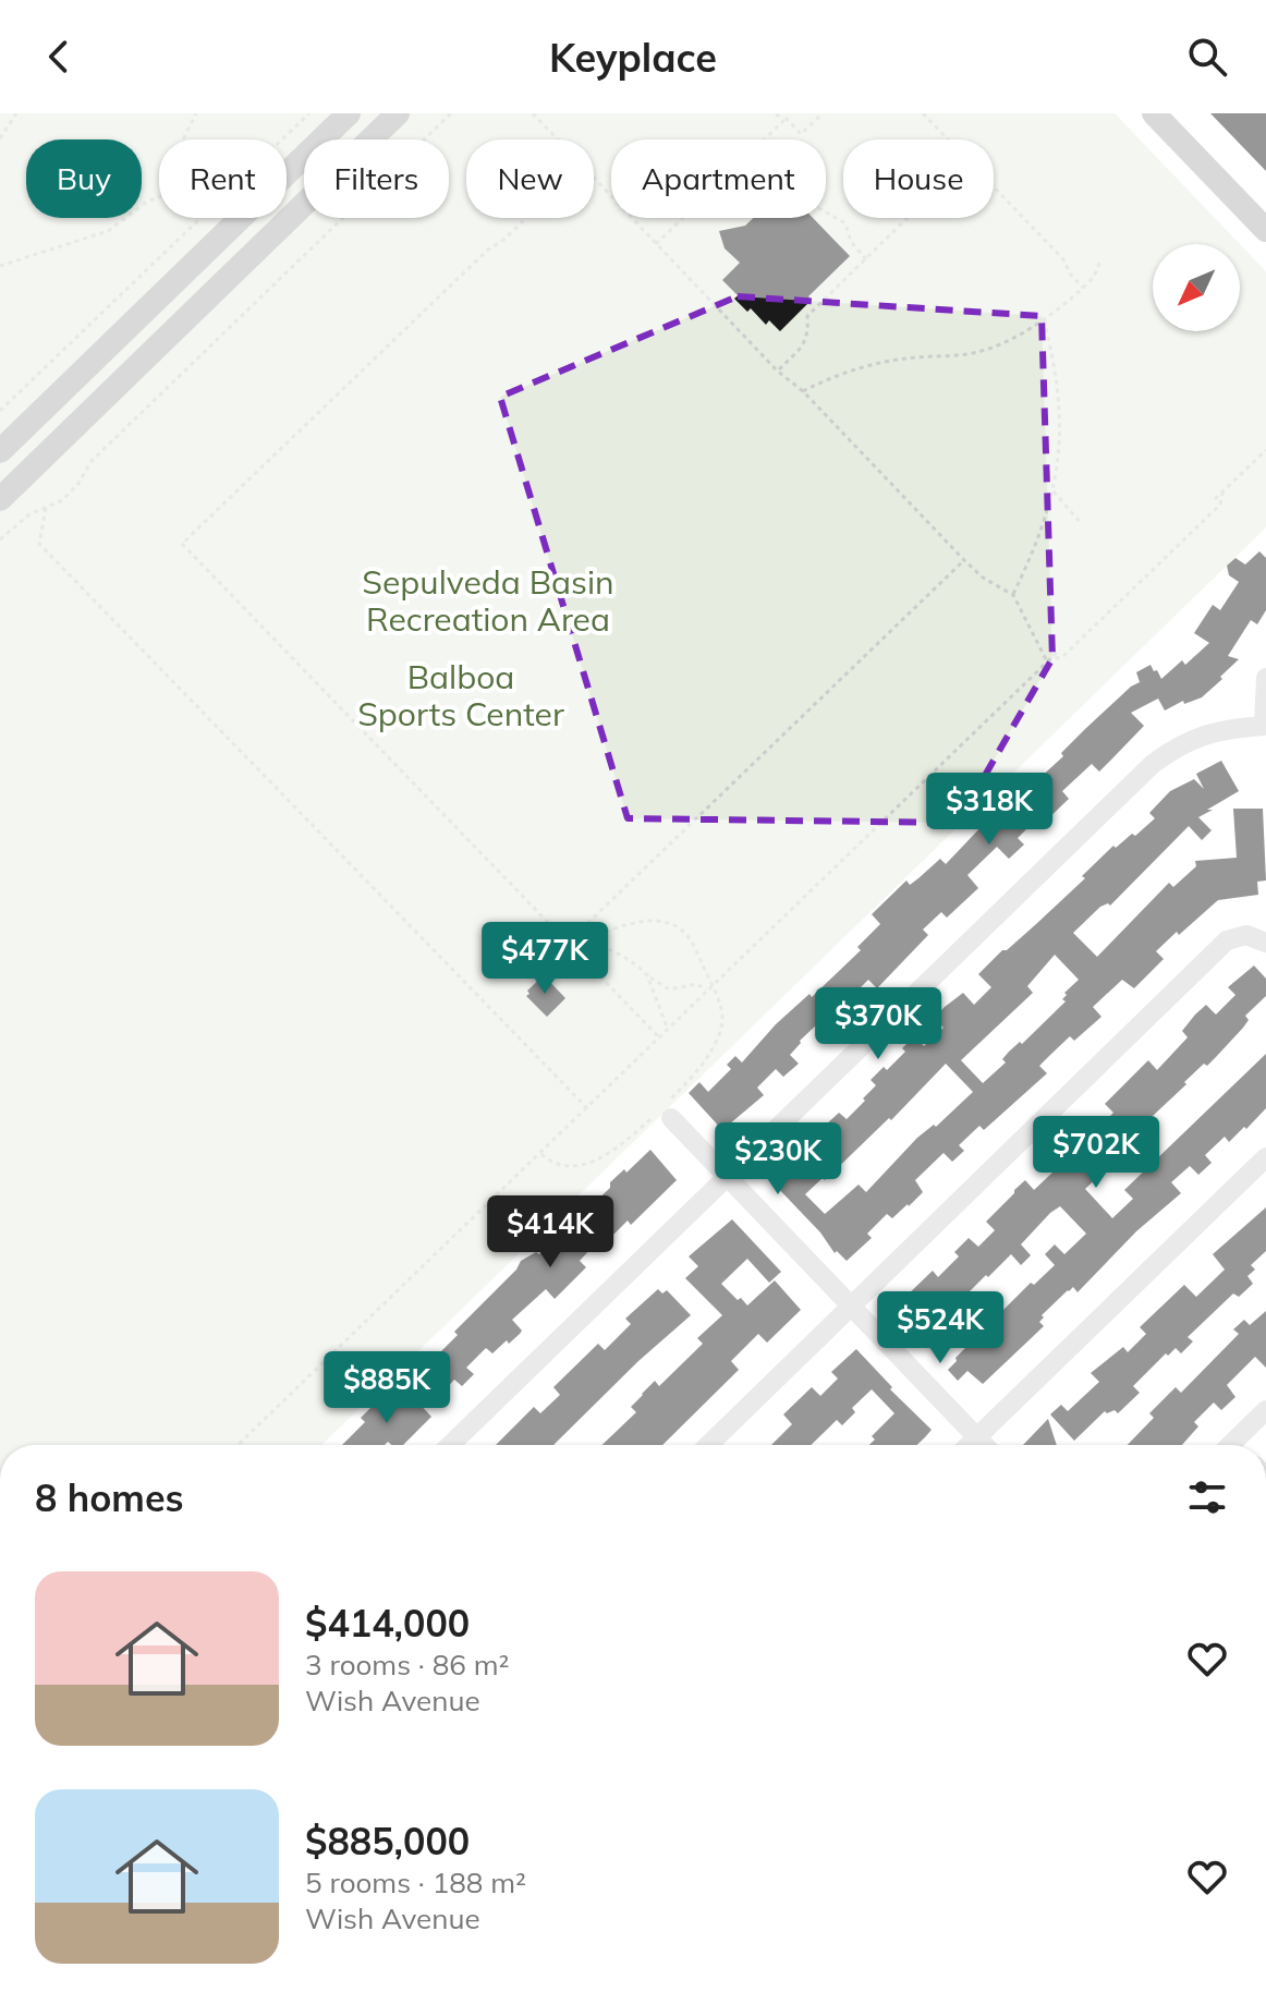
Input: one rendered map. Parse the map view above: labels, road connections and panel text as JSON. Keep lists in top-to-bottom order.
{
  "parks": ["Sepulveda Basin Recreation Area", "Balboa Sports Center"],
  "north": "bottom left",
  "page": {
    "header": "Keyplace",
    "chip": [
      "Buy",
      "Rent",
      "Filters",
      "New",
      "Apartment",
      "House"
    ],
    "price": [
      "$318K",
      "$477K",
      "$370K",
      "$702K",
      "$230K",
      "$414K",
      "$524K",
      "$885K"
    ],
    "heading": "8 homes",
    "list": [
      {
        "name": "$414,000",
        "note": "3 rooms · 86 m² · Wish Avenue"
      },
      {
        "name": "$885,000",
        "note": "5 rooms · 188 m² · Wish Avenue"
      }
    ]
  }
}
